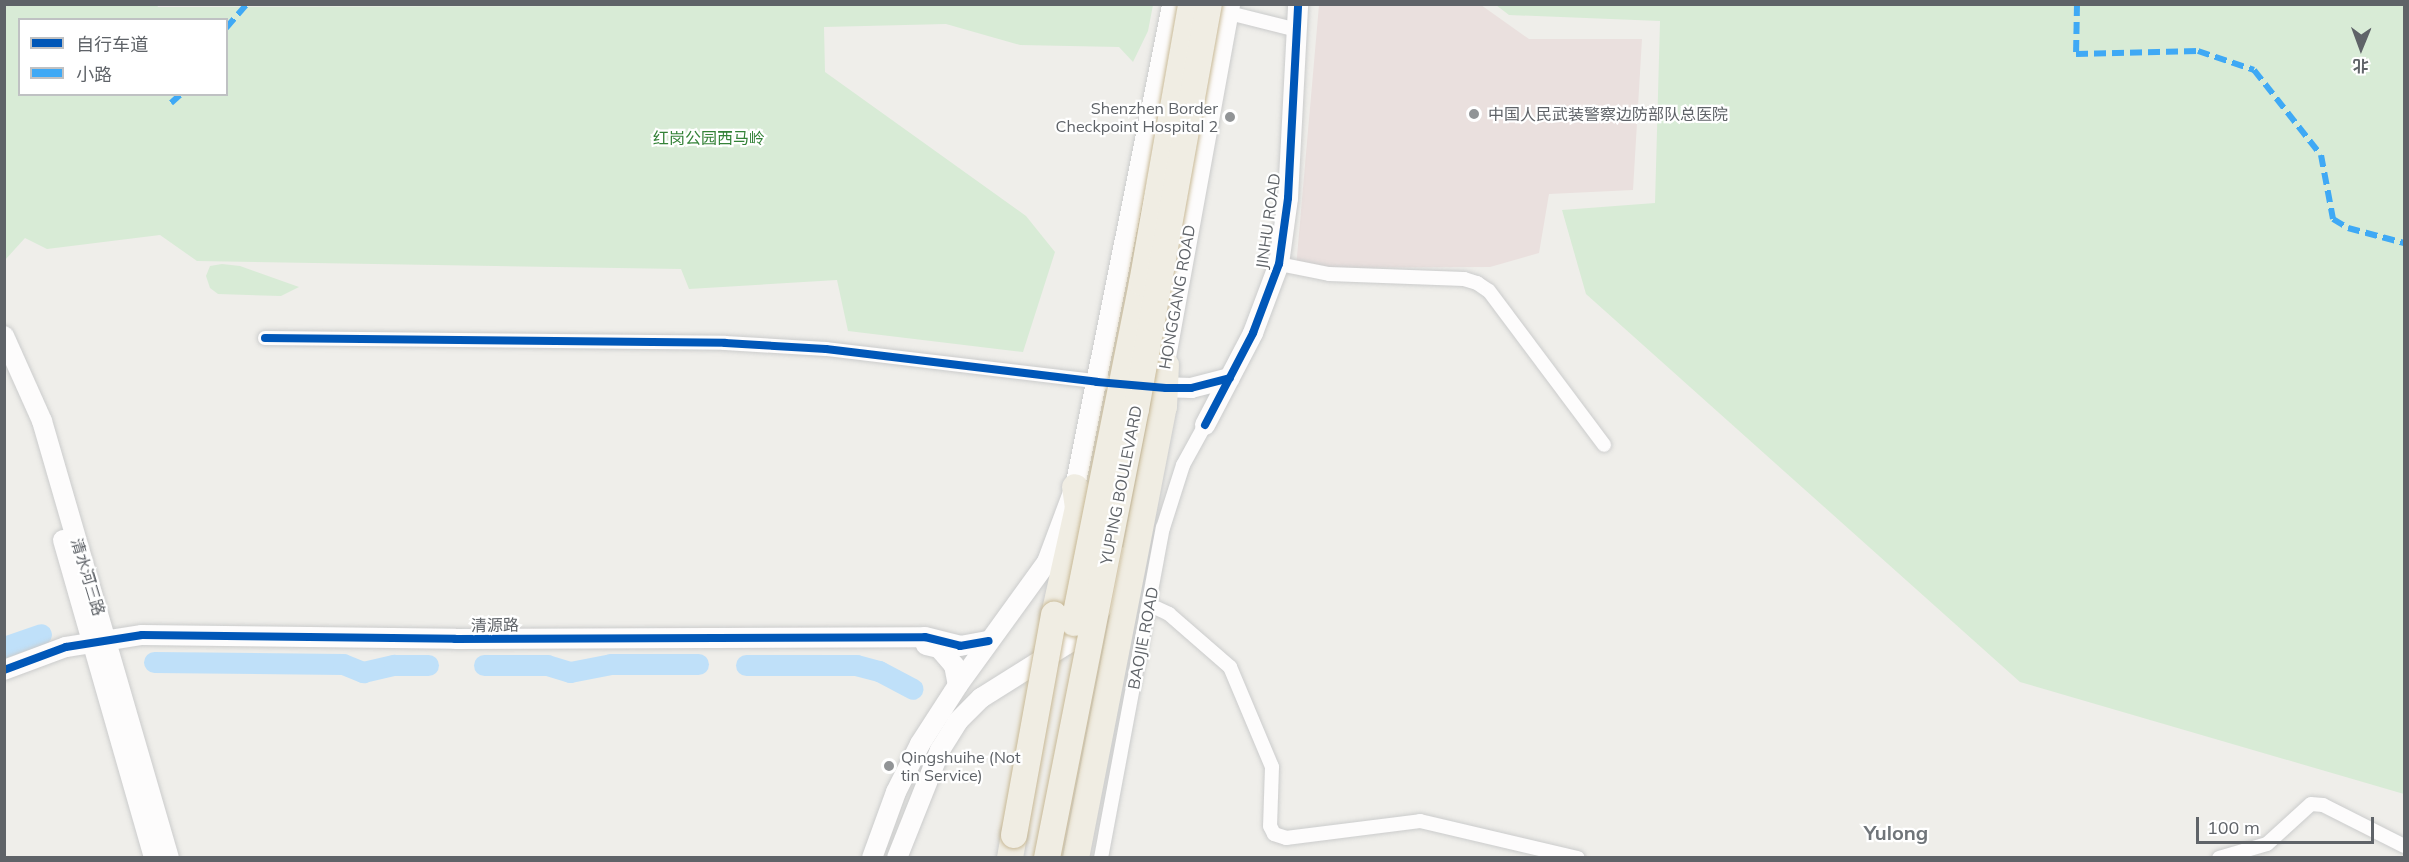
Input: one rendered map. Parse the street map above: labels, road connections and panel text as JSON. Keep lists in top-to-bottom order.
{
  "streets": {
    "highway": ["YUPING BOULEVARD"],
    "street": [
      "JINHU ROAD",
      "HONGGANG ROAD",
      "清水河三路",
      "清源路",
      "BAOJIE ROAD"
    ]
  },
  "crossings": [
    ["JINHU ROAD", "BAOJIE ROAD"],
    ["HONGGANG ROAD", "YUPING BOULEVARD"],
    ["清水河三路", "清源路"]
  ],
  "districts": ["Yulong"],
  "parks": ["红岗公园西马岭"],
  "places": ["中国人民武装警察边防部队总医院", "Shenzhen Border Checkpoint Hospital 2", "Qingshuihe (Not tin Service)"],
  "legend": ["自行车道", "小路"],
  "scale_bar": "100 m",
  "north": "bottom"
}
